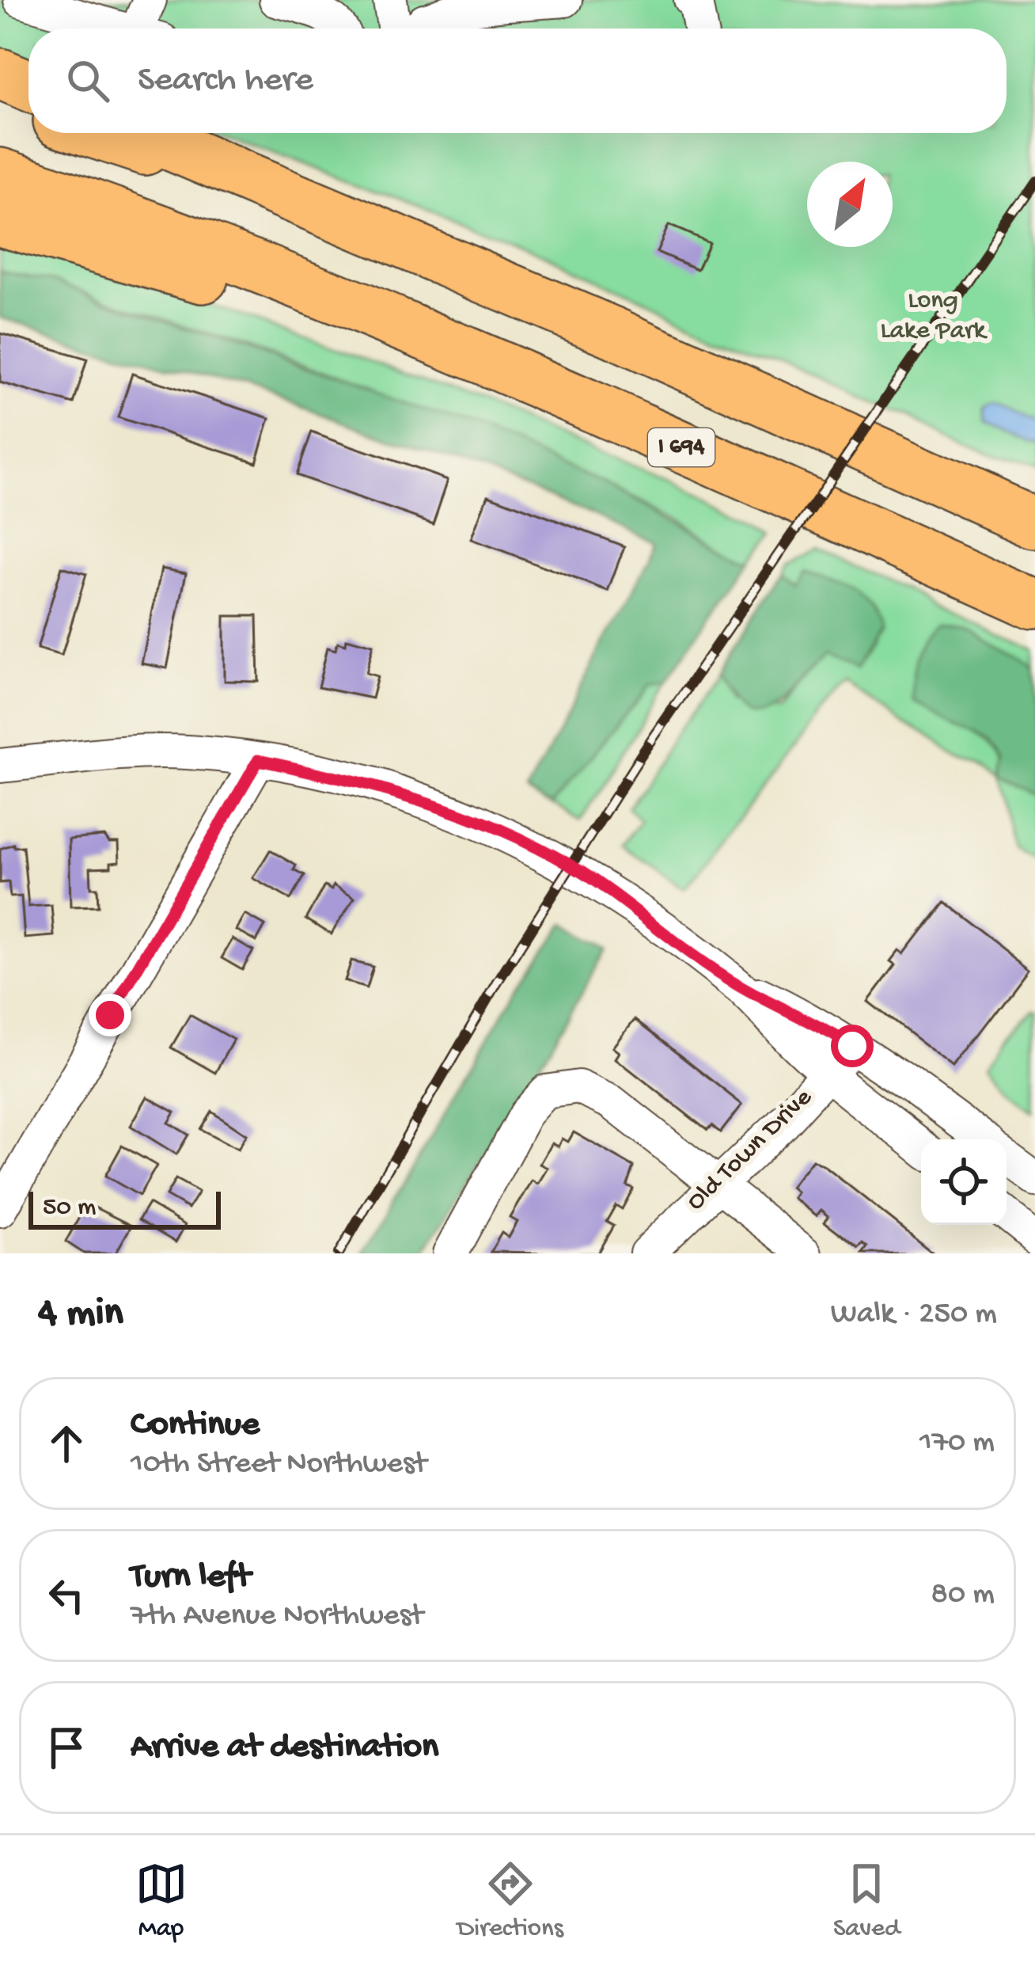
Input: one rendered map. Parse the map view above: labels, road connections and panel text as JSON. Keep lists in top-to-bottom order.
{
  "streets": {
    "highway": ["I 694"],
    "street": ["Old Town Drive"]
  },
  "parks": ["Long Lake Park"],
  "scale_bar": "50 m",
  "north": "top right",
  "page": {
    "search": "Search here",
    "scale": "50 m",
    "heading": ["4 min", "Walk · 250 m"],
    "list": [
      ["Continue", "10th Street Northwest", "170 m"],
      ["Turn left", "7th Avenue Northwest", "80 m"],
      "Arrive at destination"
    ],
    "nav": ["Map", "Directions", "Saved"]
  }
}
